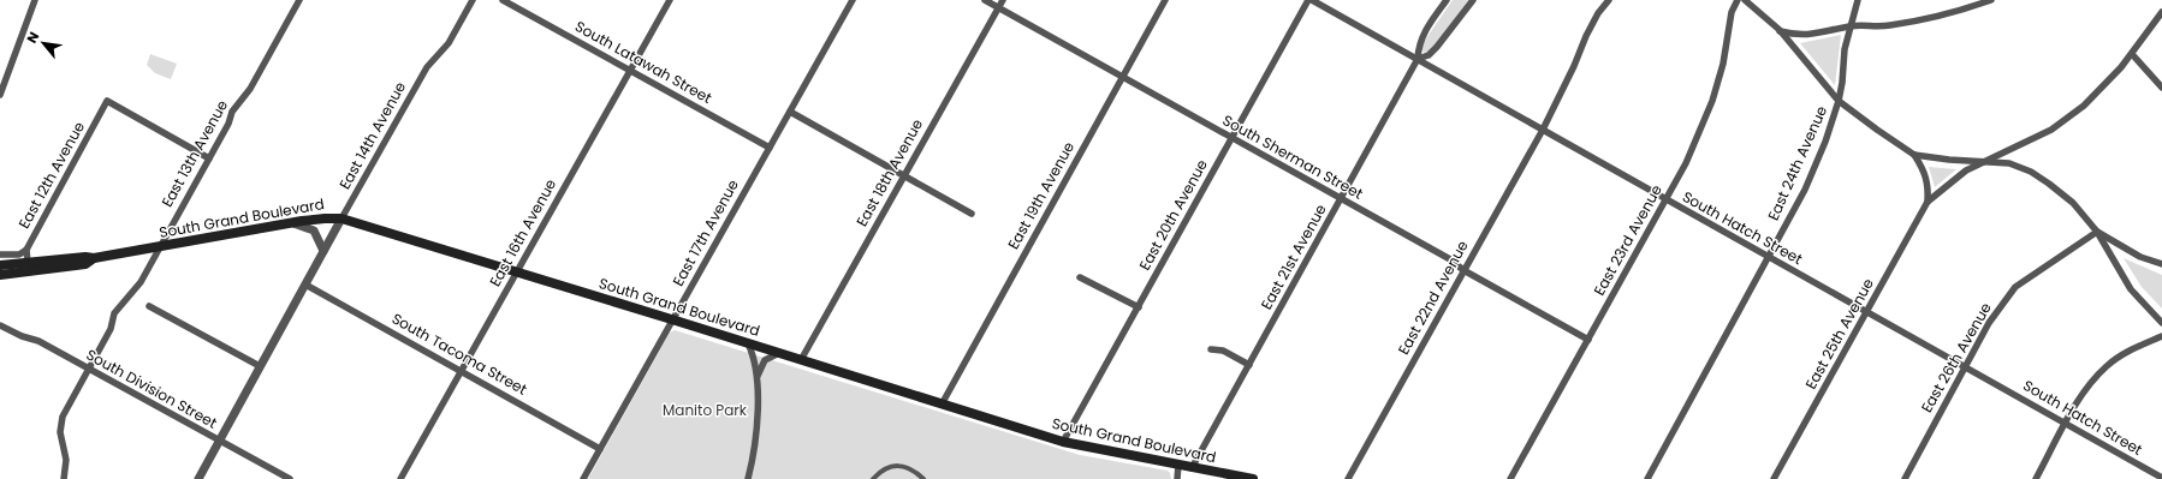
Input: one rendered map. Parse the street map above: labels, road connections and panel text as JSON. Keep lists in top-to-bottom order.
{
  "streets": {
    "main road": ["South Grand Boulevard"],
    "street": [
      "South Latawah Street",
      "East 14th Avenue",
      "East 13th Avenue",
      "South Sherman Street",
      "East 24th Avenue",
      "East 18th Avenue",
      "East 12th Avenue",
      "East 19th Avenue",
      "East 20th Avenue",
      "South Hatch Street",
      "East 16th Avenue",
      "East 17th Avenue",
      "East 23rd Avenue",
      "East 21st Avenue",
      "East 22nd Avenue",
      "East 25th Avenue",
      "South Tacoma Street",
      "East 26th Avenue",
      "South Division Street"
    ]
  },
  "crossings": [
    ["South Latawah Street", "East 16th Avenue"],
    ["South Latawah Street", "East 17th Avenue"],
    ["East 14th Avenue", "South Grand Boulevard"],
    ["East 14th Avenue", "South Tacoma Street"],
    ["East 14th Avenue", "South Division Street"],
    ["East 13th Avenue", "East 12th Avenue"],
    ["East 13th Avenue", "South Grand Boulevard"],
    ["East 13th Avenue", "South Division Street"],
    ["South Sherman Street", "East 18th Avenue"],
    ["South Sherman Street", "East 19th Avenue"],
    ["South Sherman Street", "East 20th Avenue"],
    ["South Sherman Street", "East 23rd Avenue"],
    ["South Sherman Street", "East 21st Avenue"],
    ["South Sherman Street", "East 22nd Avenue"],
    ["East 24th Avenue", "South Hatch Street"],
    ["East 18th Avenue", "South Grand Boulevard"],
    ["East 12th Avenue", "South Grand Boulevard"],
    ["East 19th Avenue", "South Grand Boulevard"],
    ["East 20th Avenue", "South Grand Boulevard"],
    ["East 20th Avenue", "South Hatch Street"],
    ["South Grand Boulevard", "East 16th Avenue"],
    ["South Grand Boulevard", "East 17th Avenue"],
    ["South Grand Boulevard", "East 21st Avenue"],
    ["South Hatch Street", "East 23rd Avenue"],
    ["South Hatch Street", "East 21st Avenue"],
    ["South Hatch Street", "East 22nd Avenue"],
    ["South Hatch Street", "East 25th Avenue"],
    ["South Hatch Street", "East 26th Avenue"],
    ["East 16th Avenue", "South Tacoma Street"],
    ["East 17th Avenue", "South Tacoma Street"]
  ],
  "parks": ["Manito Park"],
  "north": "top left"
}
